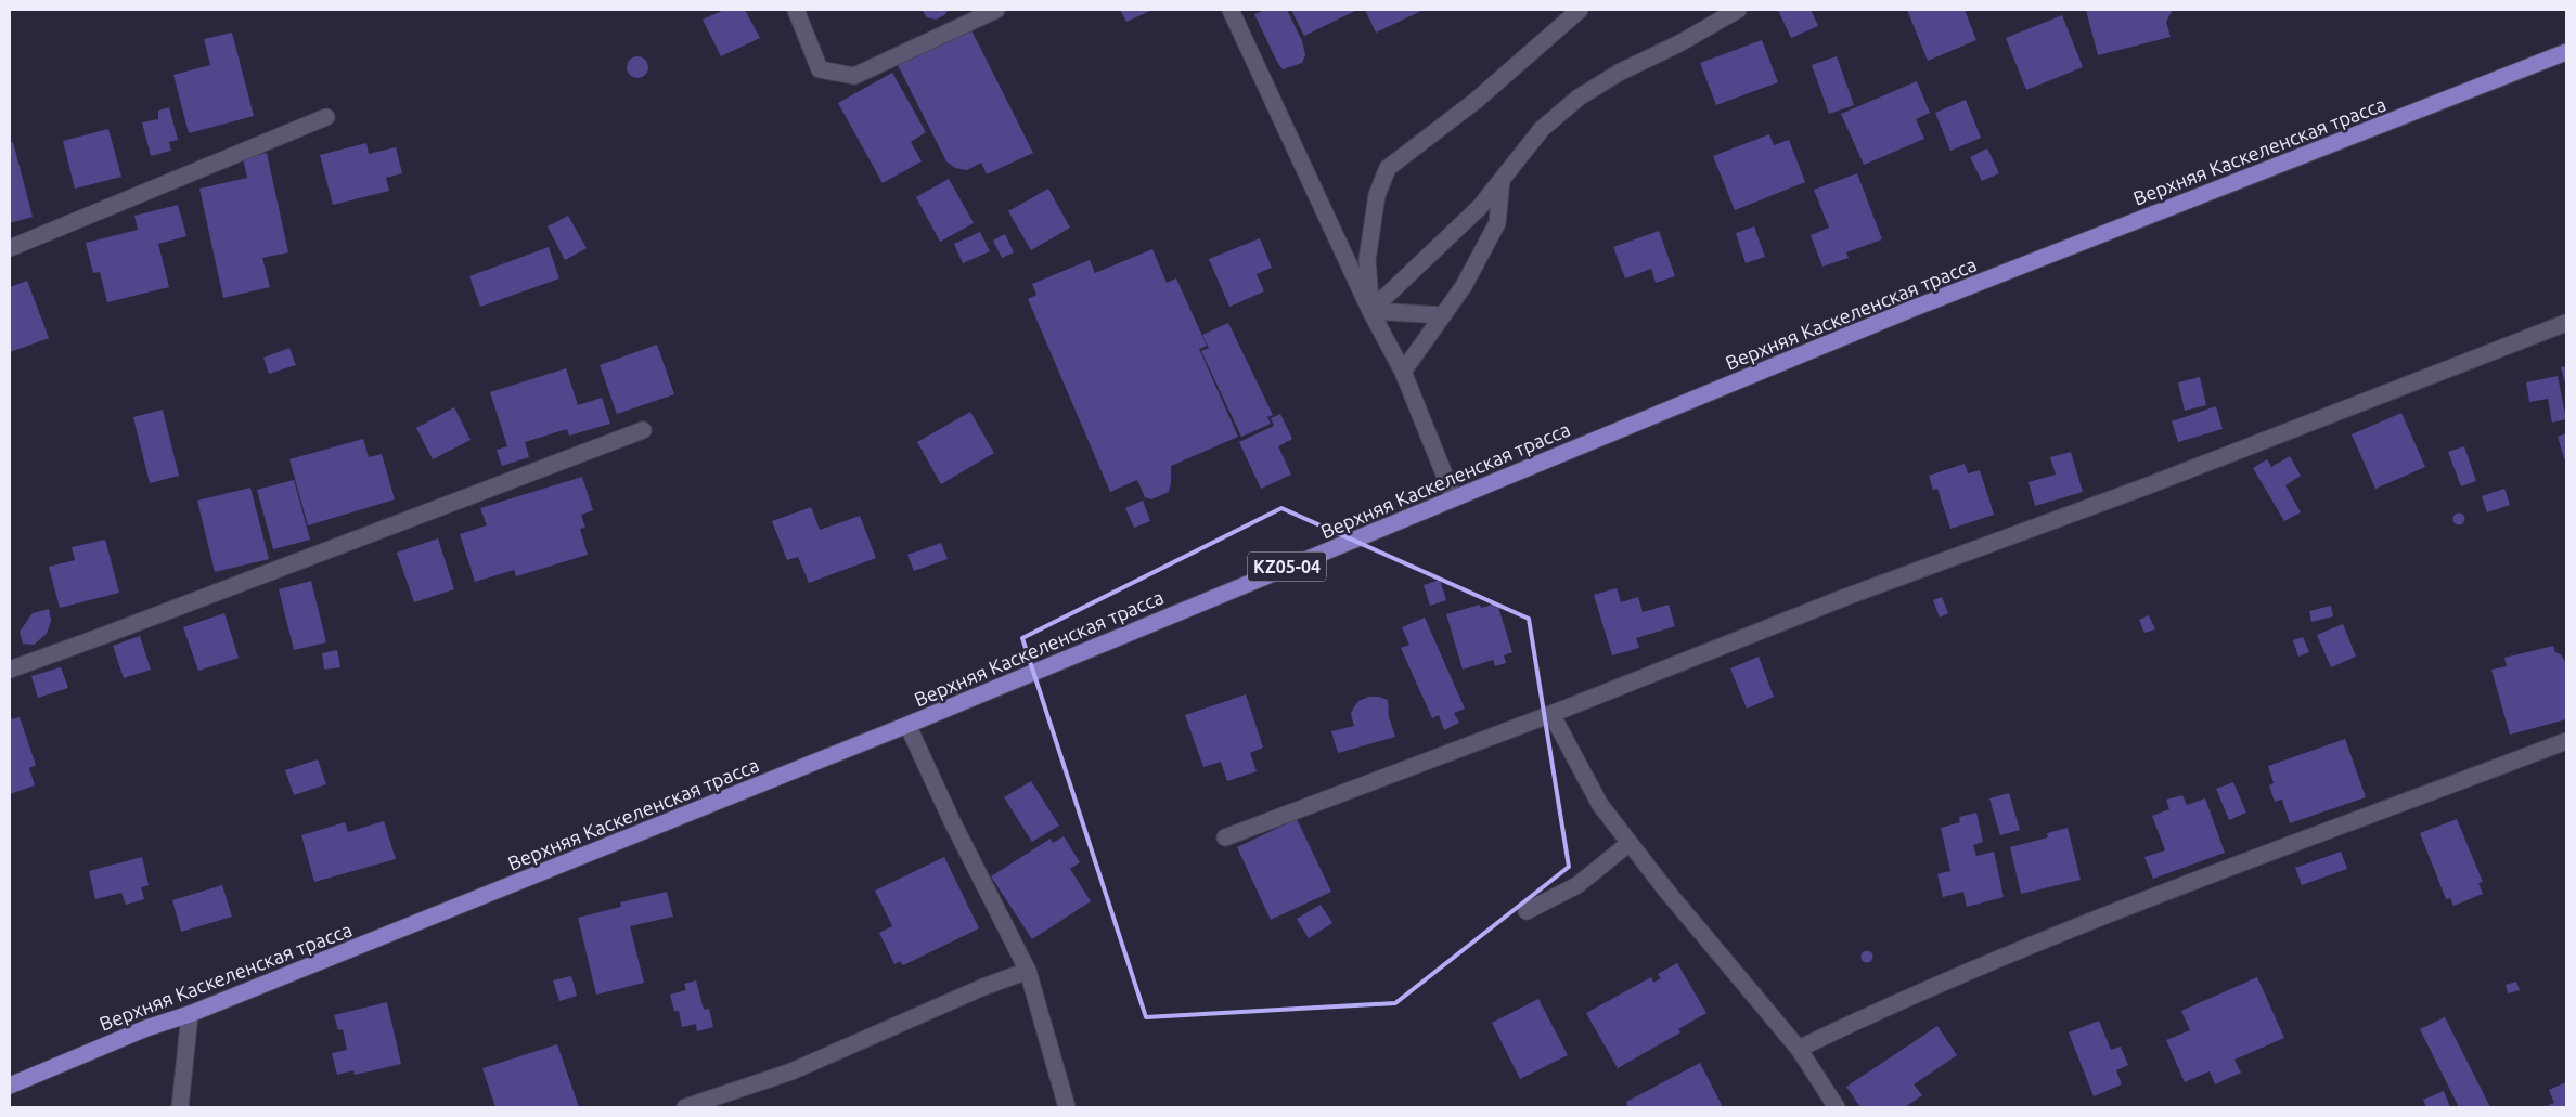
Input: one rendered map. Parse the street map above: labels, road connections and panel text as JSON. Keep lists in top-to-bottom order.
{
  "streets": {
    "main road": ["Верхняя Каскеленская трасса", "KZ05-04"]
  }
}
